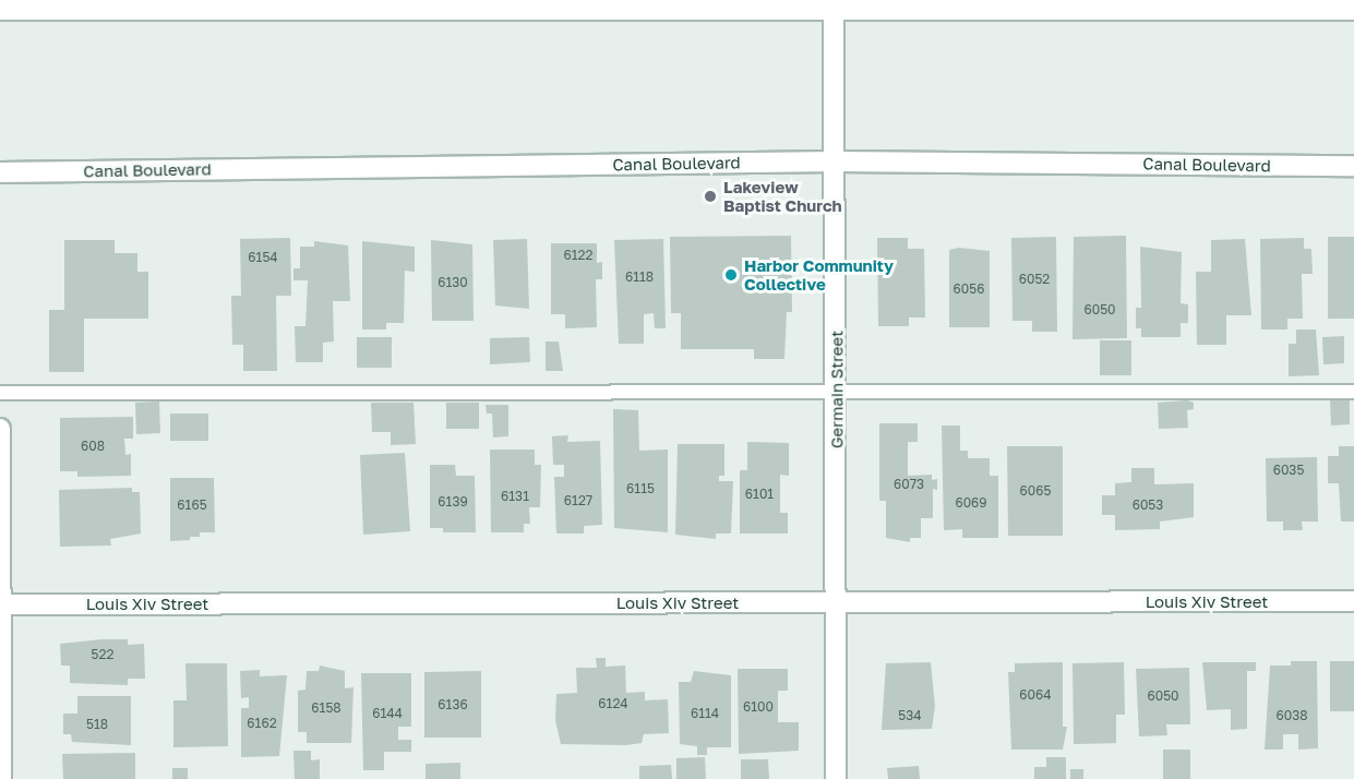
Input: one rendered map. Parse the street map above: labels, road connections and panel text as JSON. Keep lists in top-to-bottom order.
{
  "streets": {
    "main road": ["Canal Boulevard", "Germain Street", "Louis Xiv Street"]
  },
  "crossings": [
    ["Canal Boulevard", "Germain Street"],
    ["Germain Street", "Louis Xiv Street"]
  ],
  "places": ["Lakeview Baptist Church", "Harbor Community Collective"],
  "house_numbers": [
    "6122",
    "6154",
    "6118",
    "6052",
    "6130",
    "6056",
    "6050",
    "608",
    "6035",
    "6073",
    "6115",
    "6065",
    "6101",
    "6131",
    "6127",
    "6139",
    "6069",
    "6165",
    "6053",
    "522",
    "6064",
    "6050",
    "6124",
    "6136",
    "6100",
    "6158",
    "6144",
    "6114",
    "534",
    "6038",
    "6162",
    "518"
  ]
}
